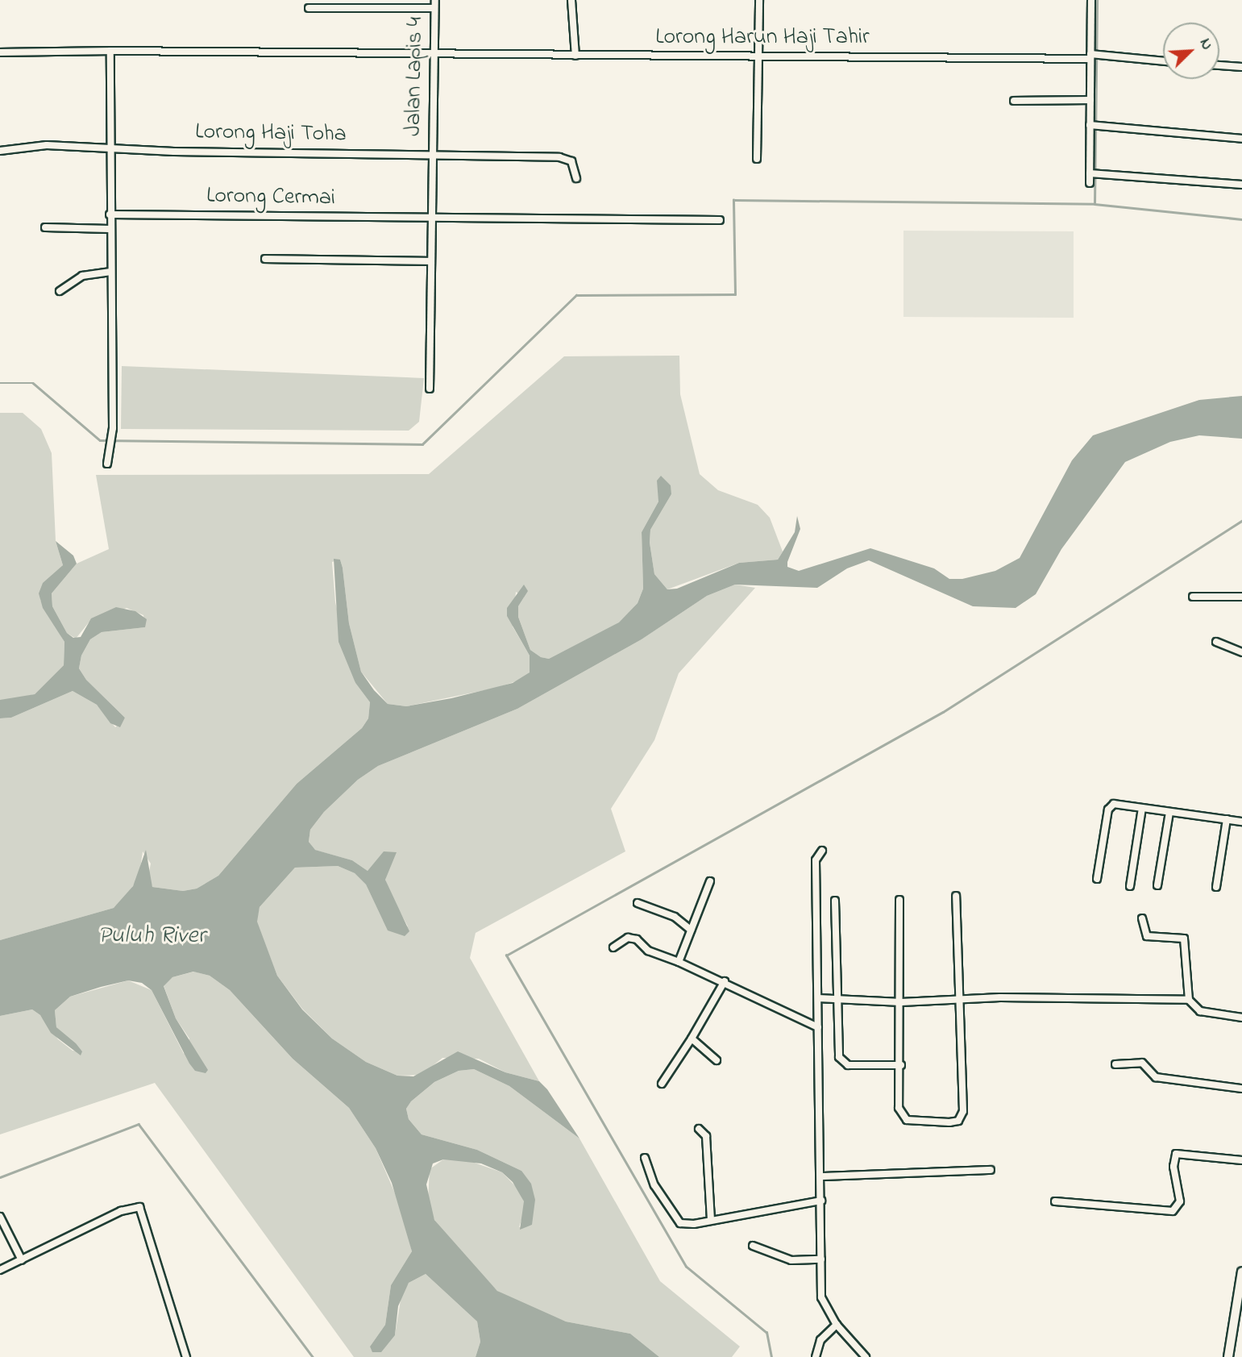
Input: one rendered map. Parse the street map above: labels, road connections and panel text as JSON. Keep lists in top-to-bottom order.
{
  "streets": {
    "street": [
      "Lorong Harun Haji Tahir",
      "Jalan Lapis 4",
      "Lorong Haji Toha",
      "Lorong Cermai"
    ]
  },
  "crossings": [
    ["Lorong Harun Haji Tahir", "Jalan Lapis 4"],
    ["Jalan Lapis 4", "Lorong Haji Toha"],
    ["Jalan Lapis 4", "Lorong Cermai"]
  ],
  "water": ["Puluh River"],
  "north": "top right"
}
